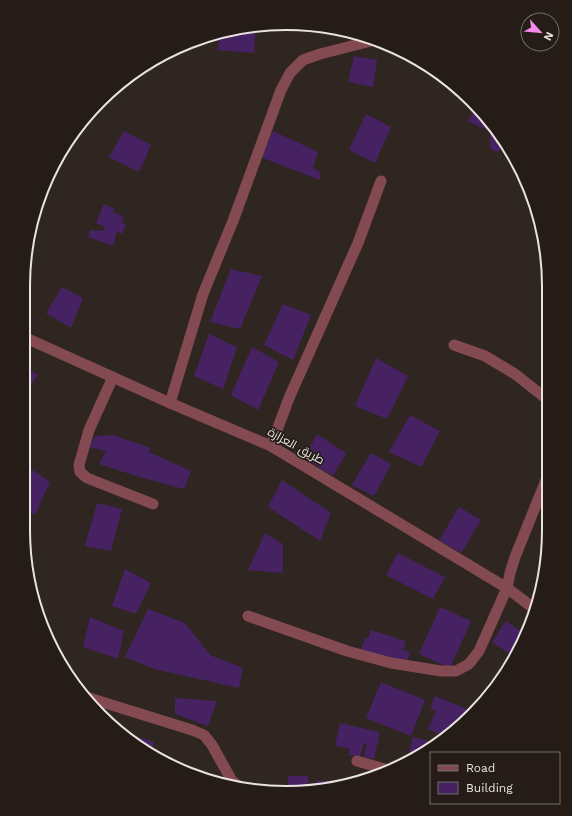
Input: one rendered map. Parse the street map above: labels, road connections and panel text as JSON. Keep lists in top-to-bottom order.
{
  "streets": {
    "street": ["طريق العزازة"]
  },
  "legend": ["Road", "Building"],
  "north": "bottom right"
}
